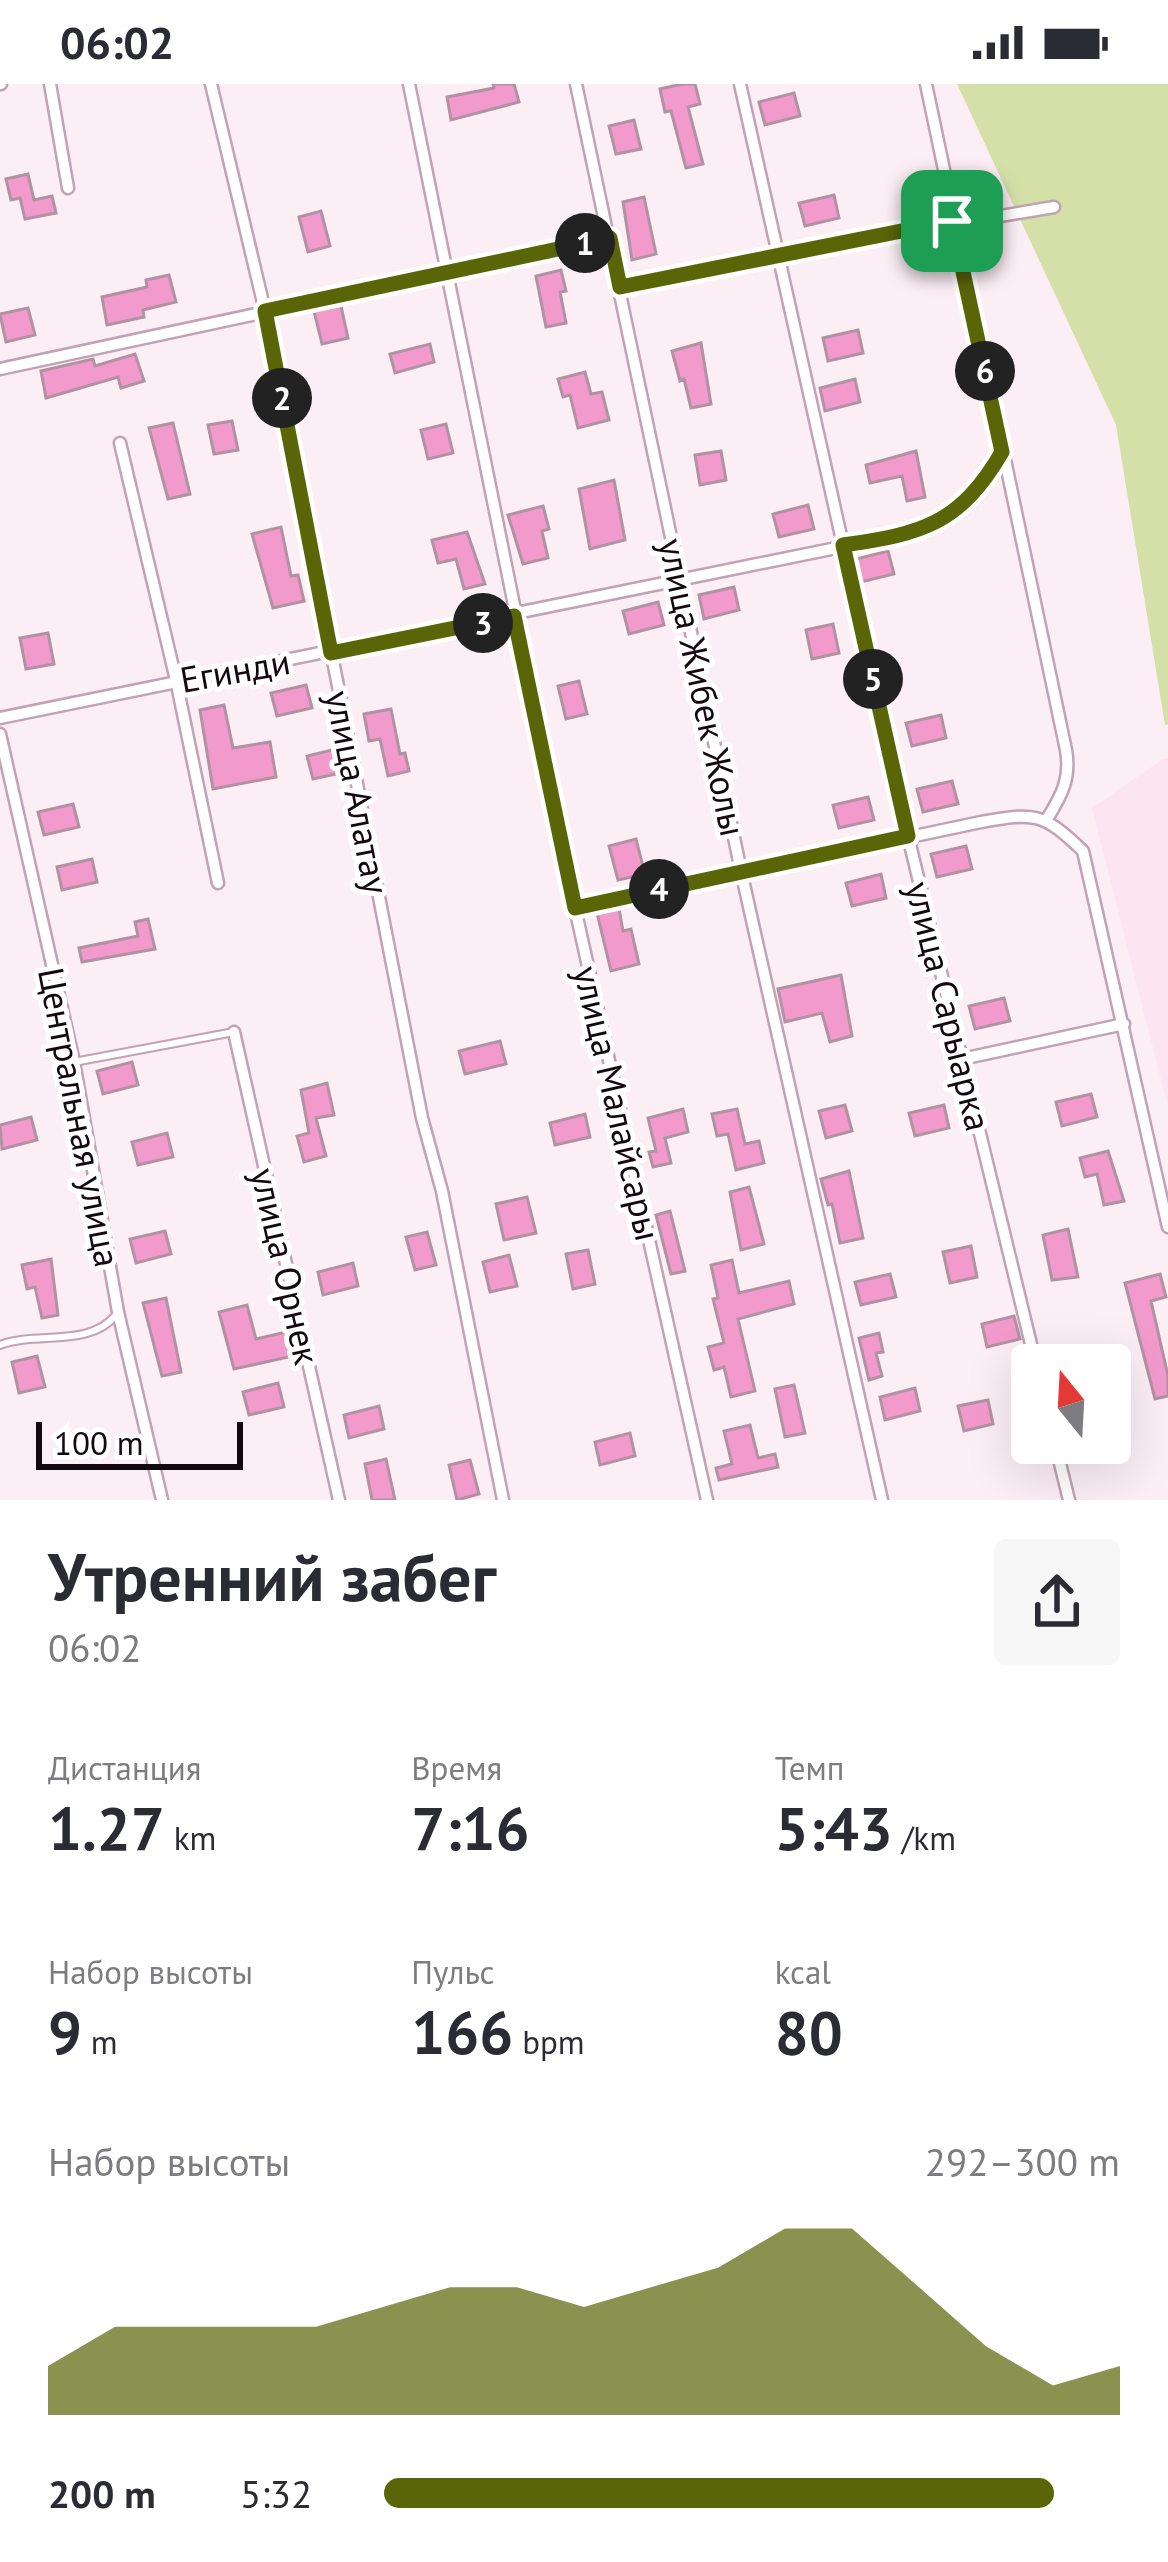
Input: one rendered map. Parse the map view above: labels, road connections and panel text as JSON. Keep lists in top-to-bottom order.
{
  "streets": {
    "street": [
      "Егинди",
      "улица Жибек Жолы",
      "улица Алатау",
      "улица Сарыарка",
      "улица Малайсары",
      "Центральная улица",
      "улица Орнек"
    ]
  },
  "crossings": [
    ["Егинди", "улица Жибек Жолы"],
    ["Егинди", "улица Алатау"],
    ["Егинди", "улица Сарыарка"],
    ["Егинди", "улица Малайсары"]
  ],
  "scale_bar": "100 m",
  "north": "top",
  "page": {
    "status": "06:02",
    "pins": [
      "1",
      "6",
      "2",
      "3",
      "5",
      "4"
    ],
    "scale": "100 m",
    "heading": ["Утренний забег", "06:02"],
    "stats": [
      ["Дистанция", "1.27 km"],
      ["Время", "7:16"],
      ["Темп", "5:43 /km"],
      ["Набор высоты", "9 m"],
      ["Пульс", "166 bpm"],
      ["kcal", "80"]
    ],
    "chart": ["Набор высоты", "292–300 m"],
    "list": [
      {
        "name": "200 m",
        "note": "5:32"
      }
    ]
  }
}
